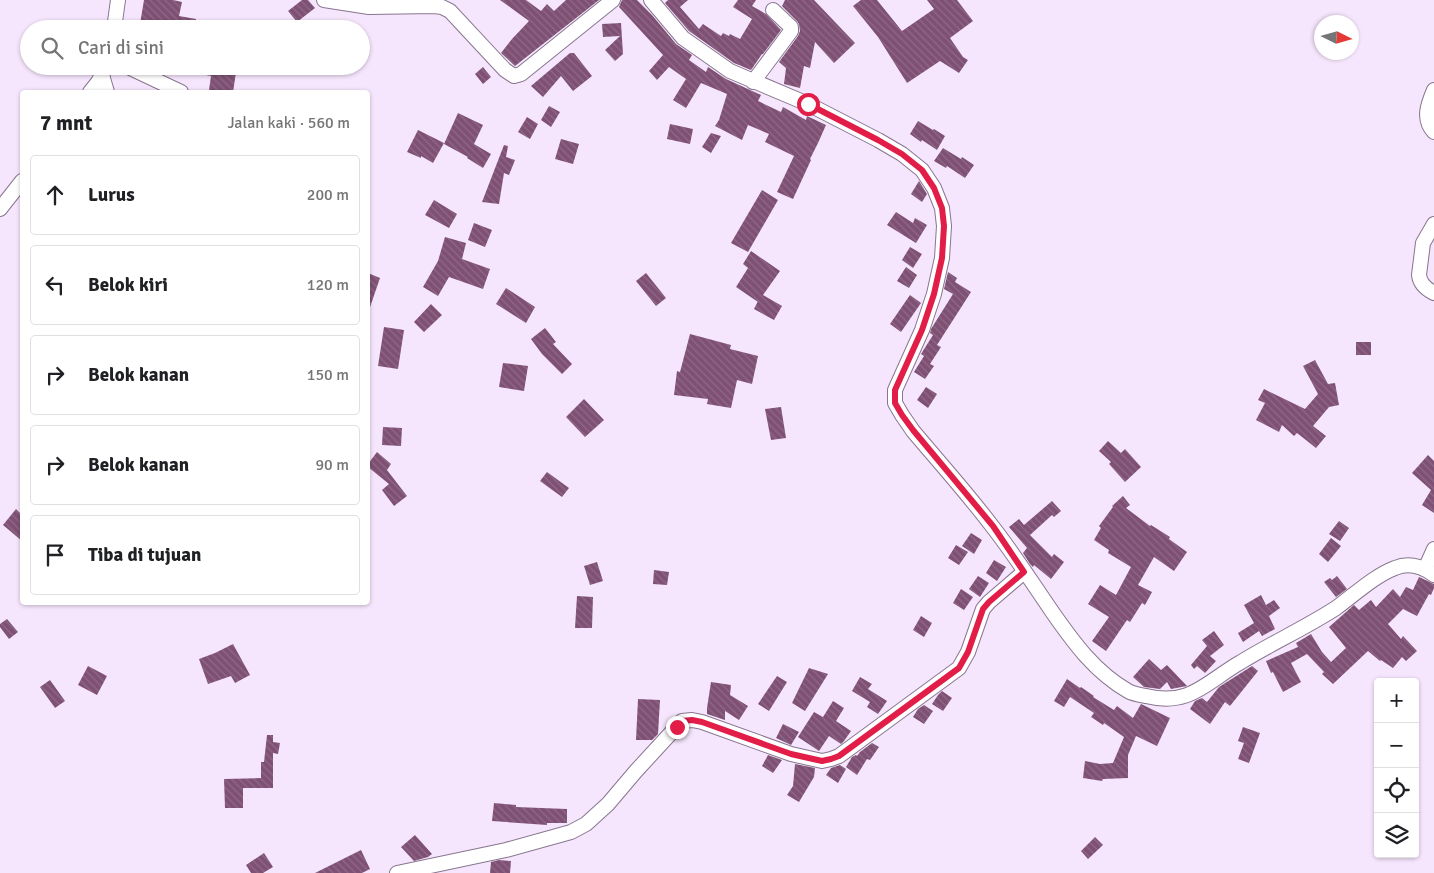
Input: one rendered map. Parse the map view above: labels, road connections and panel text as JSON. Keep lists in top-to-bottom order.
{
  "north": "right",
  "page": {
    "search": "Cari di sini",
    "heading": ["7 mnt", "Jalan kaki · 560 m"],
    "list": [
      ["Lurus", "200 m"],
      ["Belok kiri", "120 m"],
      ["Belok kanan", "150 m"],
      ["Belok kanan", "90 m"],
      "Tiba di tujuan"
    ],
    "map_buttons": ["+", "−"]
  }
}
